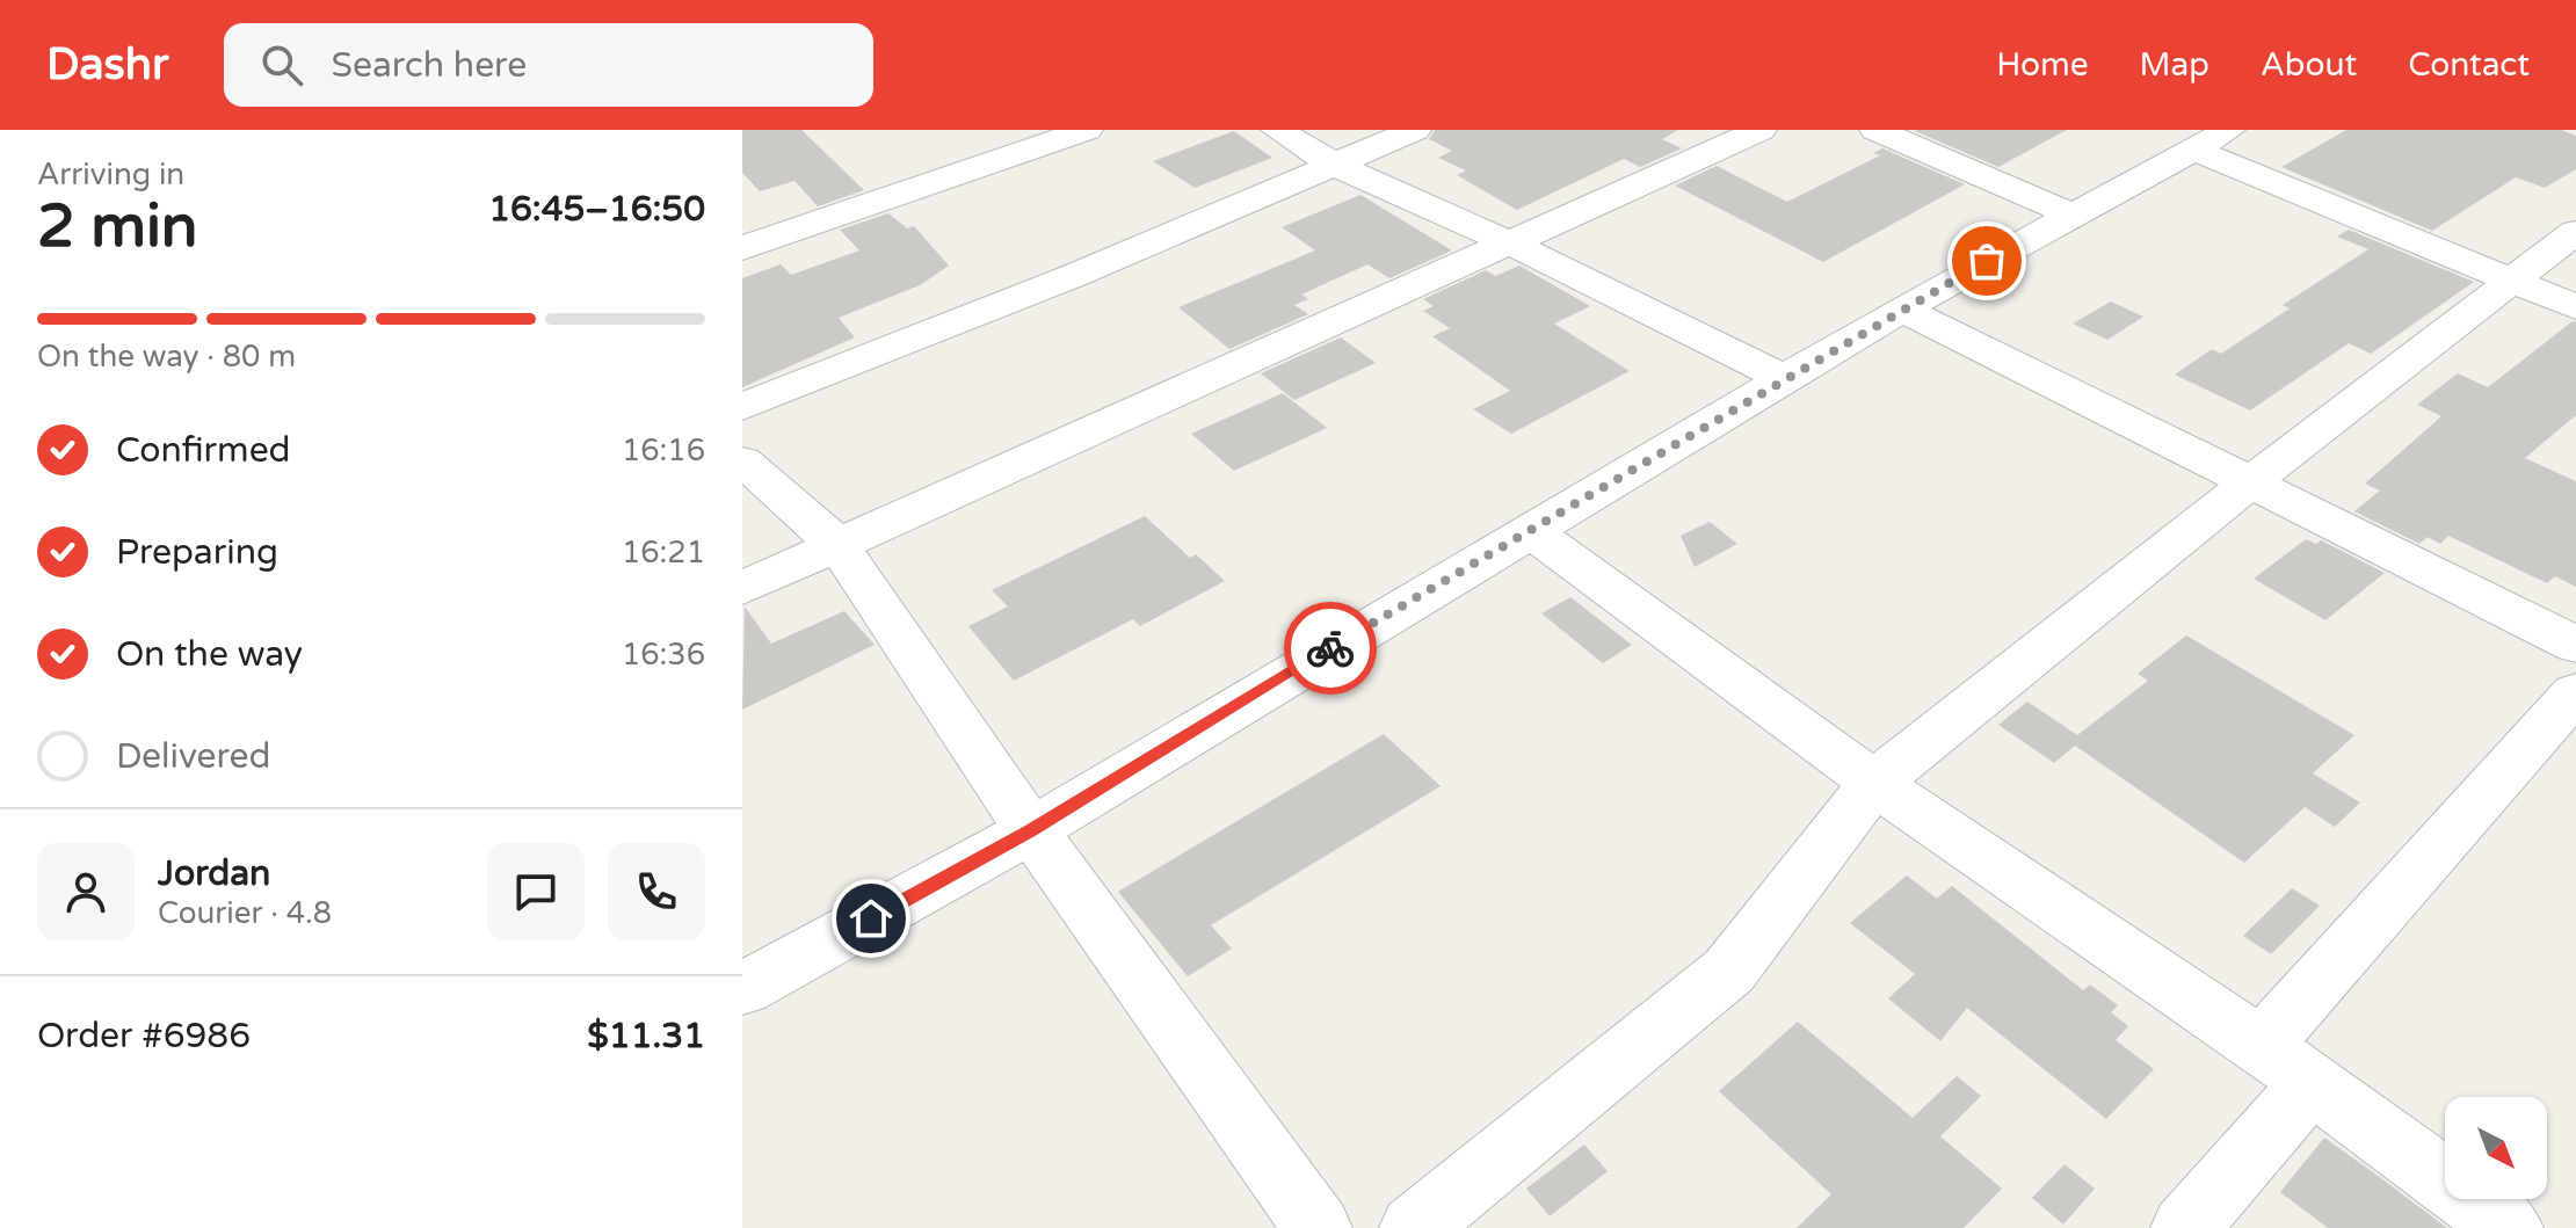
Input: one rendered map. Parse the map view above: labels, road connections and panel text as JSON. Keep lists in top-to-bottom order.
{
  "north": "bottom right",
  "page": {
    "header": "Dashr",
    "search": "Search here",
    "nav": [
      "Home",
      "Map",
      "About",
      "Contact"
    ],
    "heading": ["2 min", "Arriving in", "16:45–16:50"],
    "panel": [
      "Jordan",
      "Courier · 4.8",
      "Order #6986",
      "$11.31"
    ],
    "bar": "On the way · 80 m",
    "list": [
      ["Confirmed", "16:16"],
      ["Preparing", "16:21"],
      ["On the way", "16:36"],
      "Delivered"
    ]
  }
}
